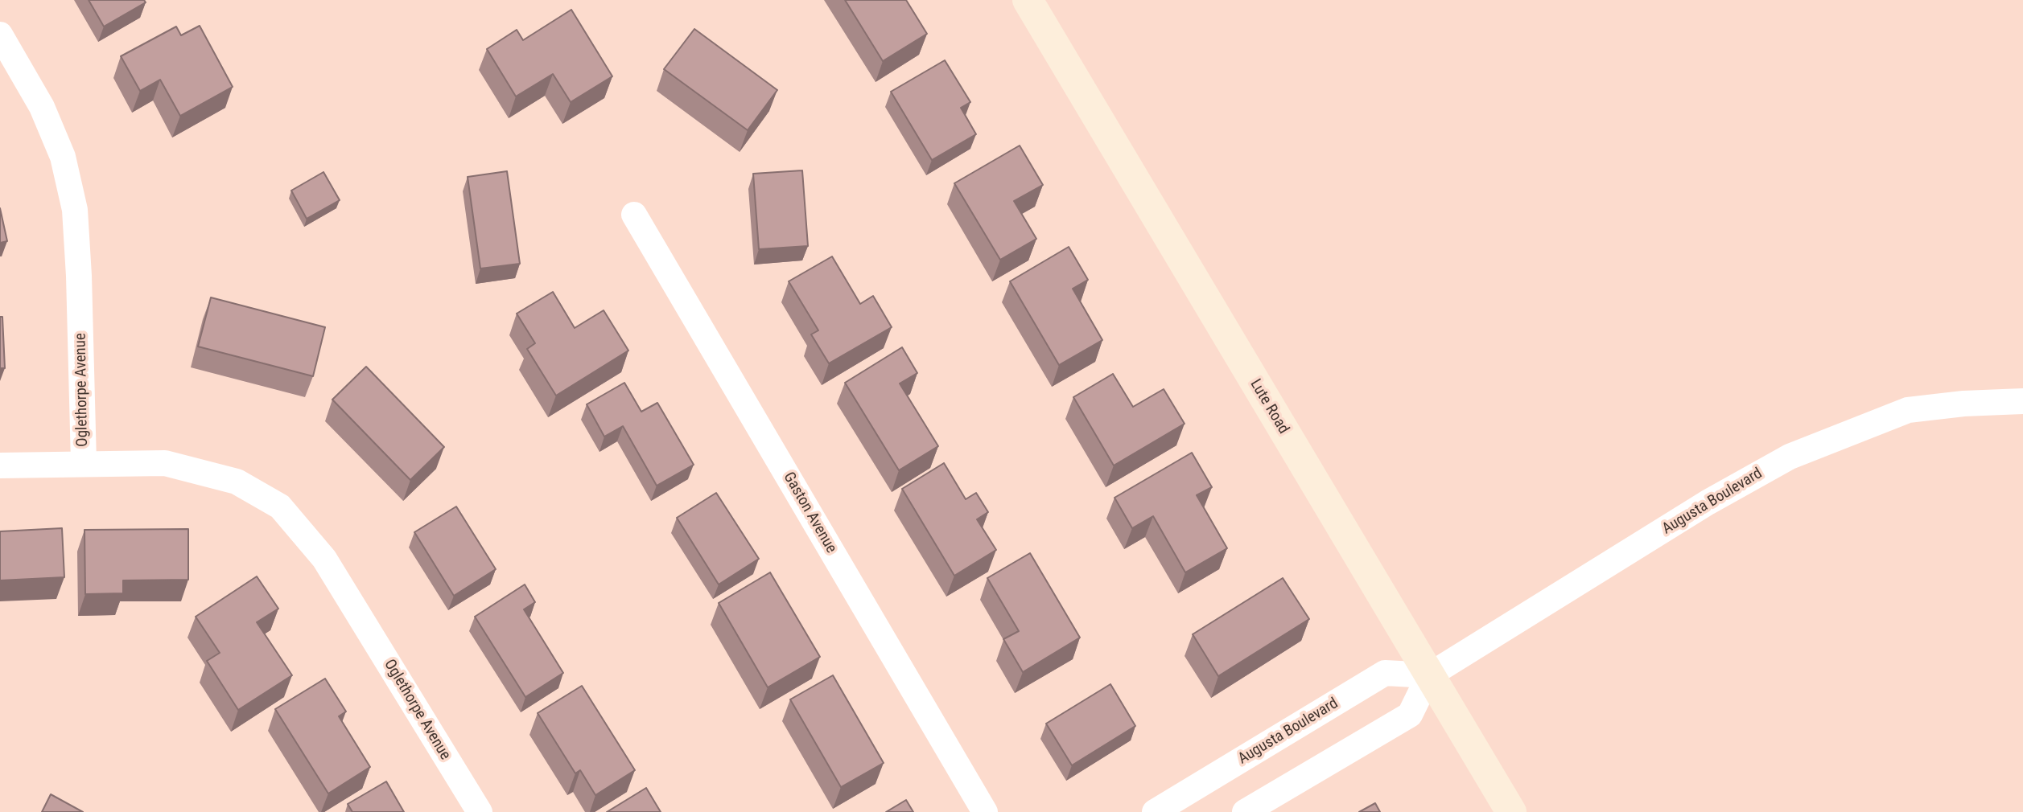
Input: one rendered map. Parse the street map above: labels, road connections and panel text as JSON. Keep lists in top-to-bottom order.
{
  "streets": {
    "street": [
      "Oglethorpe Avenue",
      "Lute Road",
      "Augusta Boulevard",
      "Gaston Avenue"
    ]
  },
  "crossings": [
    ["Lute Road", "Augusta Boulevard"]
  ]
}
